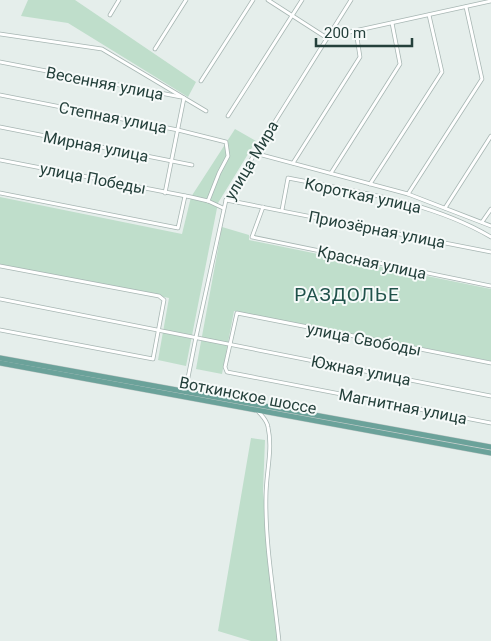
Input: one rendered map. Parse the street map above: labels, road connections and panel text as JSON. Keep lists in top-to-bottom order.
{
  "streets": {
    "main road": ["Воткинское шоссе"],
    "street": [
      "Весенняя улица",
      "Степная улица",
      "Мирная улица",
      "улица Мира",
      "улица Победы",
      "Короткая улица",
      "Приозёрная улица",
      "Красная улица",
      "улица Свободы",
      "Южная улица",
      "Магнитная улица"
    ]
  },
  "crossings": [
    ["Степная улица", "улица Победы"],
    ["улица Мира", "улица Победы"],
    ["улица Мира", "Приозёрная улица"],
    ["улица Мира", "Южная улица"],
    ["улица Мира", "Воткинское шоссе"],
    ["Короткая улица", "Приозёрная улица"],
    ["Приозёрная улица", "Красная улица"],
    ["улица Свободы", "Южная улица"],
    ["улица Свободы", "Магнитная улица"],
    ["Южная улица", "Магнитная улица"]
  ],
  "districts": ["РАЗДОЛЬЕ"],
  "scale_bar": "200 m"
}
